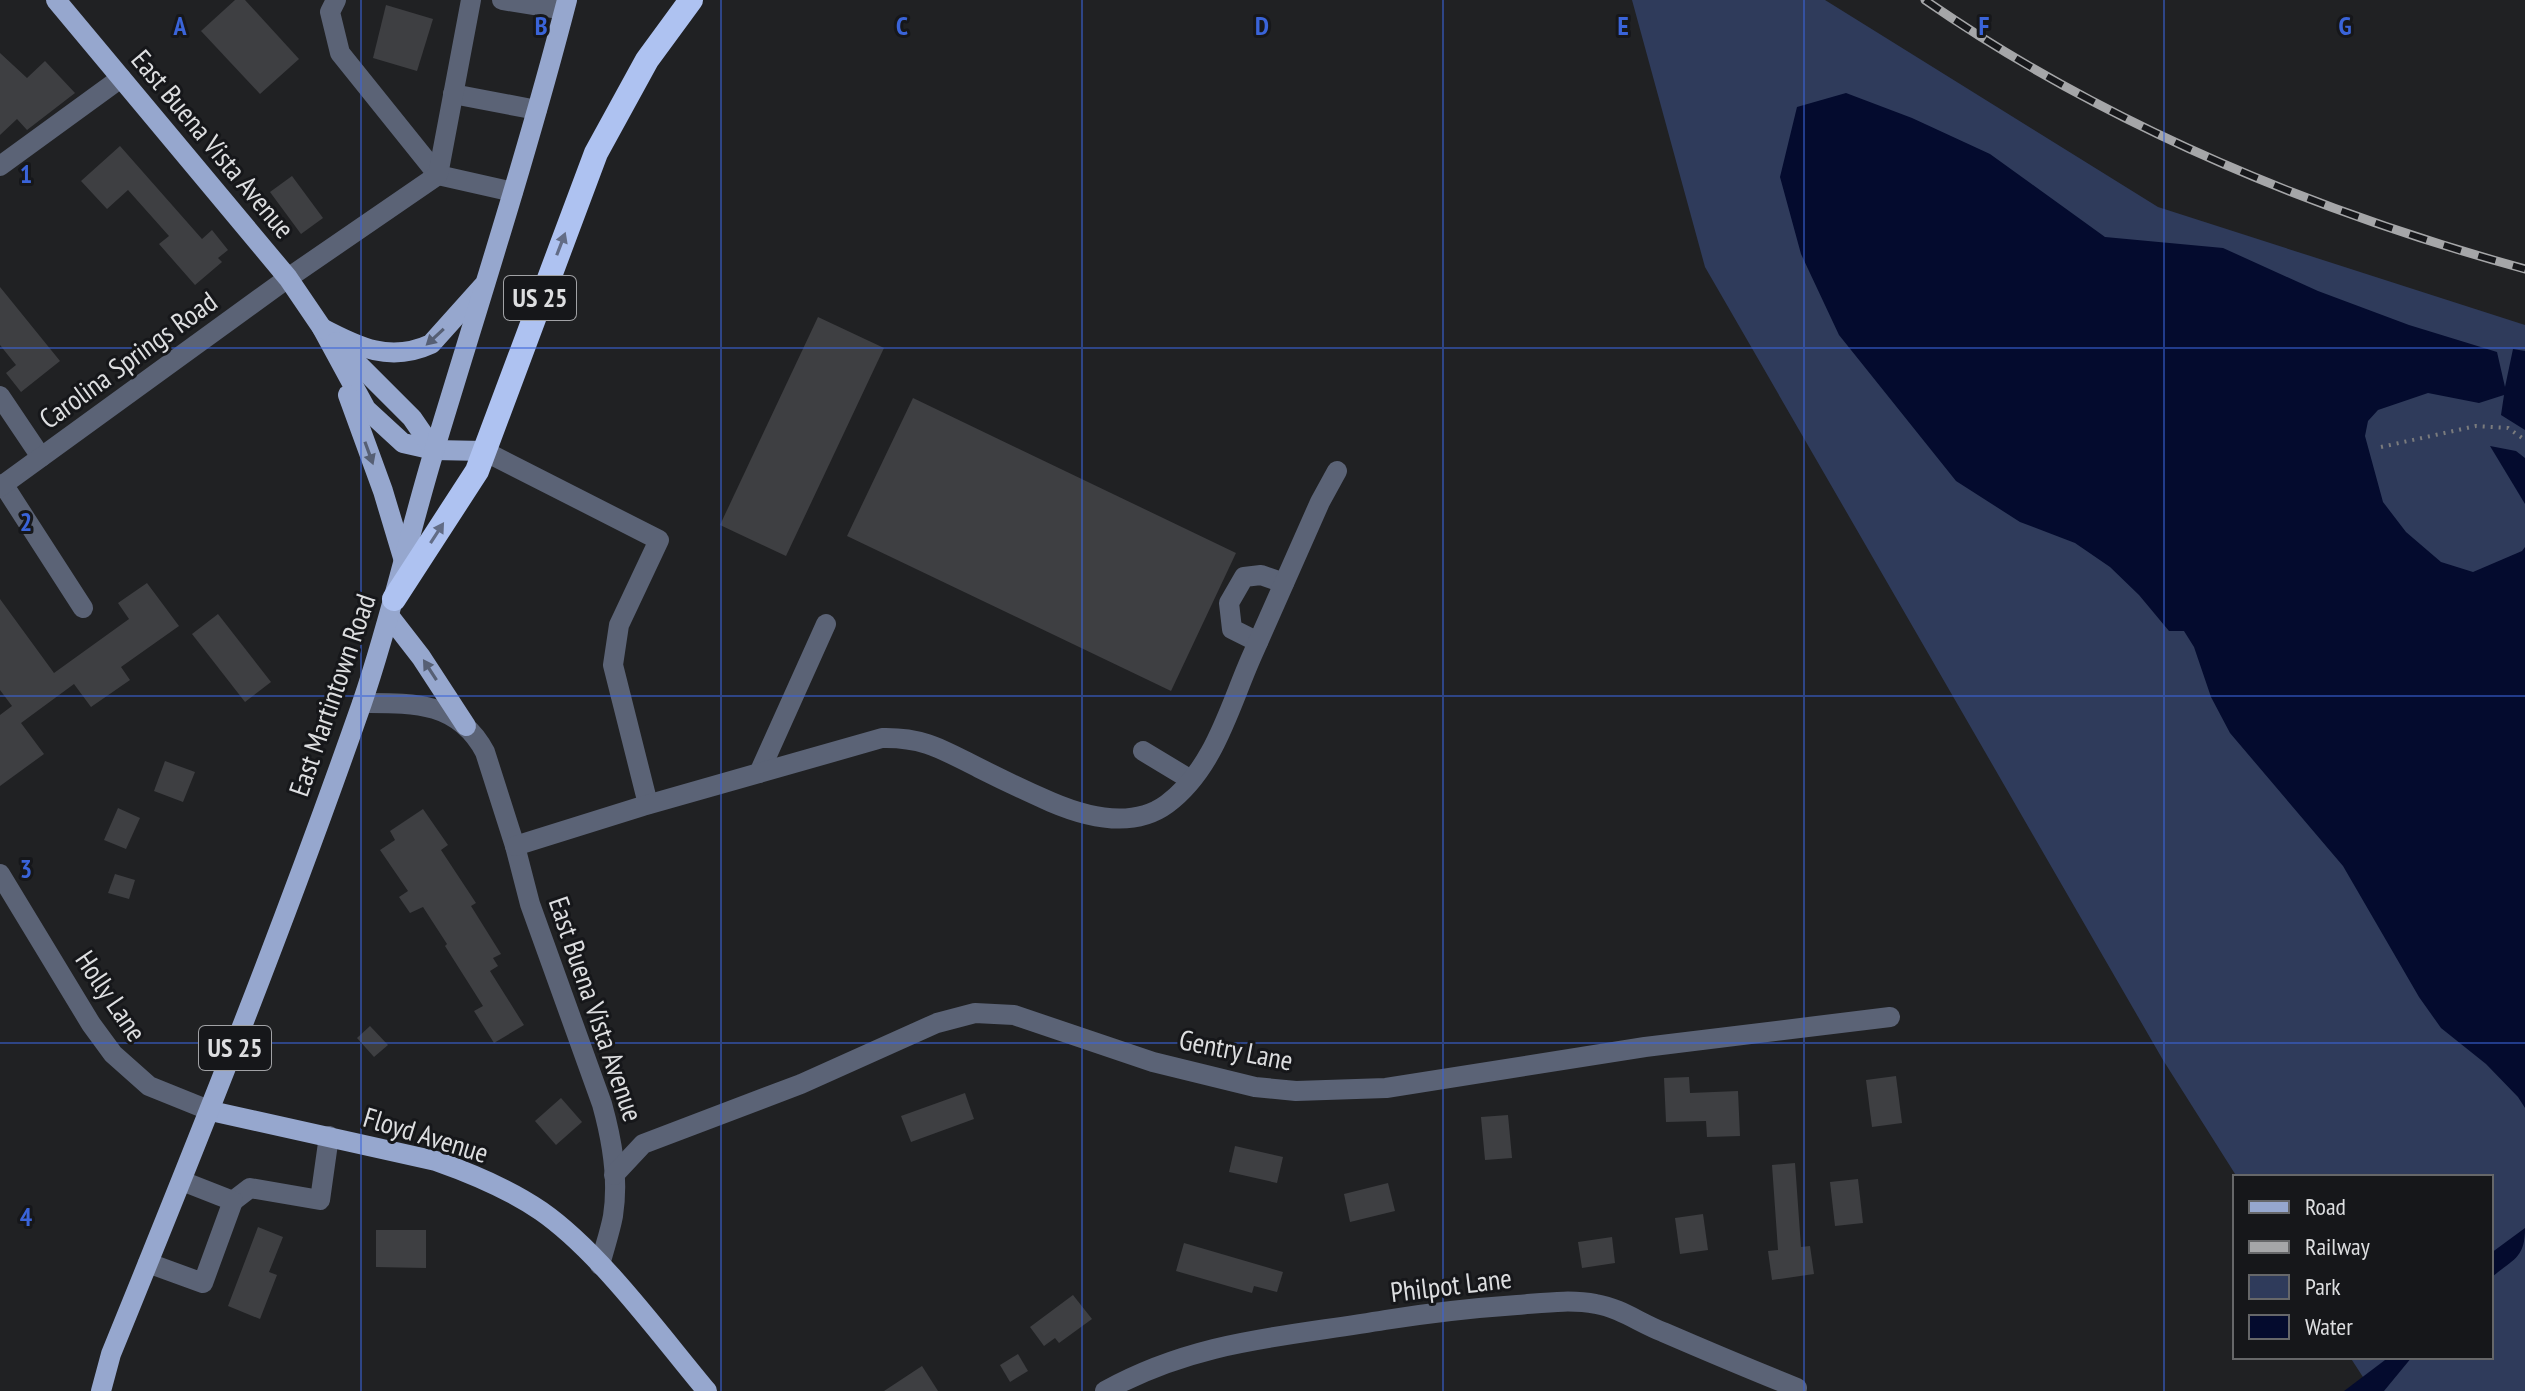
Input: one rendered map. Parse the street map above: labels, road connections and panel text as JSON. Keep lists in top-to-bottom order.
{
  "streets": {
    "highway": ["US 25"],
    "main road": ["East Buena Vista Avenue", "East Martintown Road", "Floyd Avenue"],
    "street": [
      "Carolina Springs Road",
      "Holly Lane",
      "Gentry Lane",
      "Philpot Lane"
    ]
  },
  "crossings": [
    ["East Buena Vista Avenue", "US 25"],
    ["East Buena Vista Avenue", "Carolina Springs Road"],
    ["East Buena Vista Avenue", "East Martintown Road"],
    ["East Buena Vista Avenue", "Gentry Lane"],
    ["East Buena Vista Avenue", "Floyd Avenue"],
    ["US 25", "East Martintown Road"],
    ["East Martintown Road", "Holly Lane"],
    ["East Martintown Road", "Floyd Avenue"],
    ["Holly Lane", "Floyd Avenue"]
  ],
  "legend": [
    "Road",
    "Railway",
    "Park",
    "Water"
  ],
  "grid": {
    "columns": [
      "A",
      "B",
      "C",
      "D",
      "E",
      "F",
      "G"
    ],
    "rows": [
      "1",
      "2",
      "3",
      "4"
    ]
  }
}
